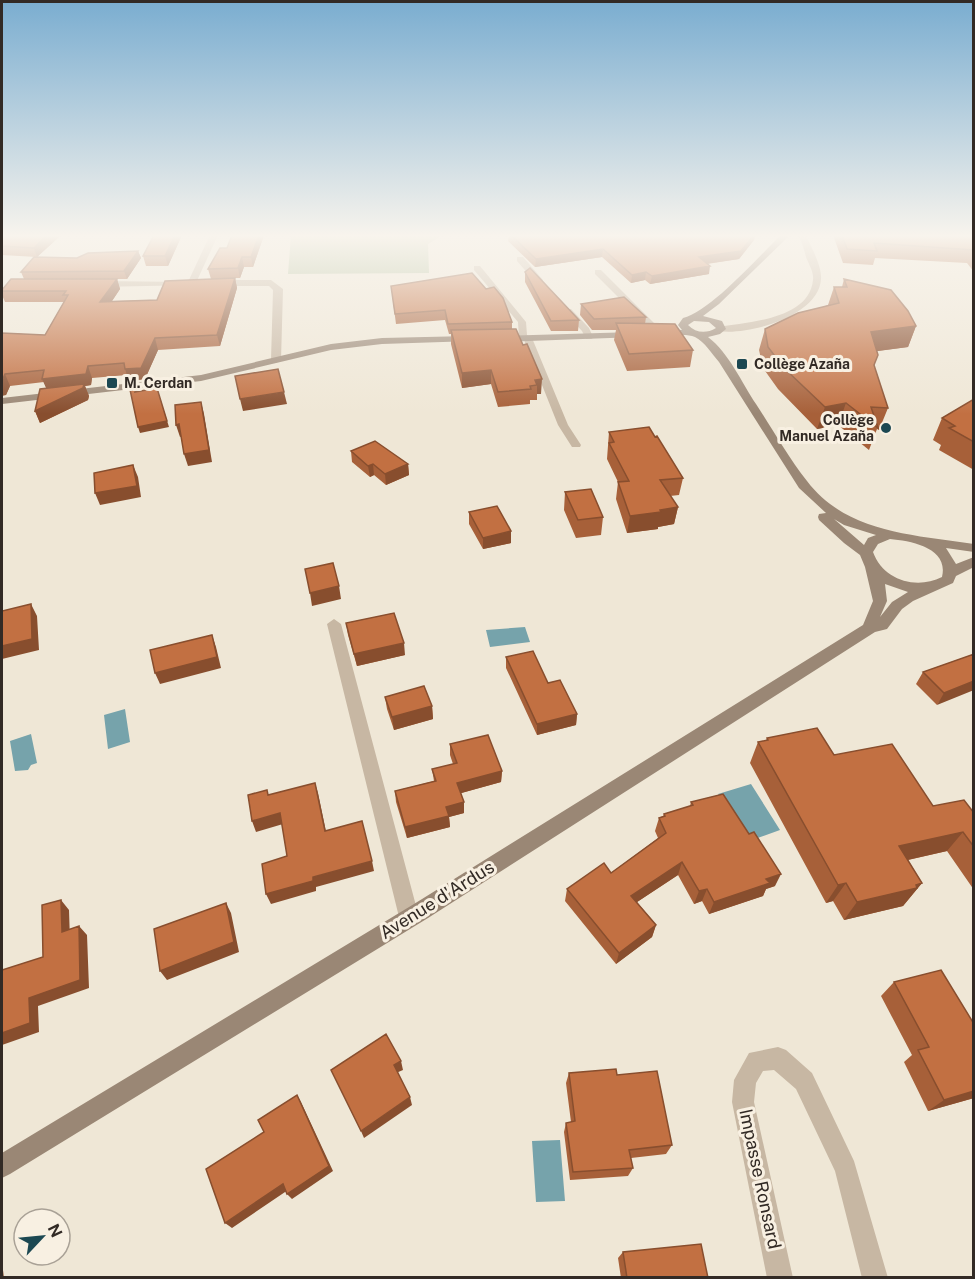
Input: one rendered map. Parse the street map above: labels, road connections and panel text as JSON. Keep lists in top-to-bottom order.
{
  "streets": {
    "street": ["Avenue d'Ardus", "Impasse Ronsard"]
  },
  "places": {
    "transit": ["Collège Azaña", "M. Cerdan"],
    "other": ["Collège Manuel Azaña"]
  },
  "north": "top right"
}
